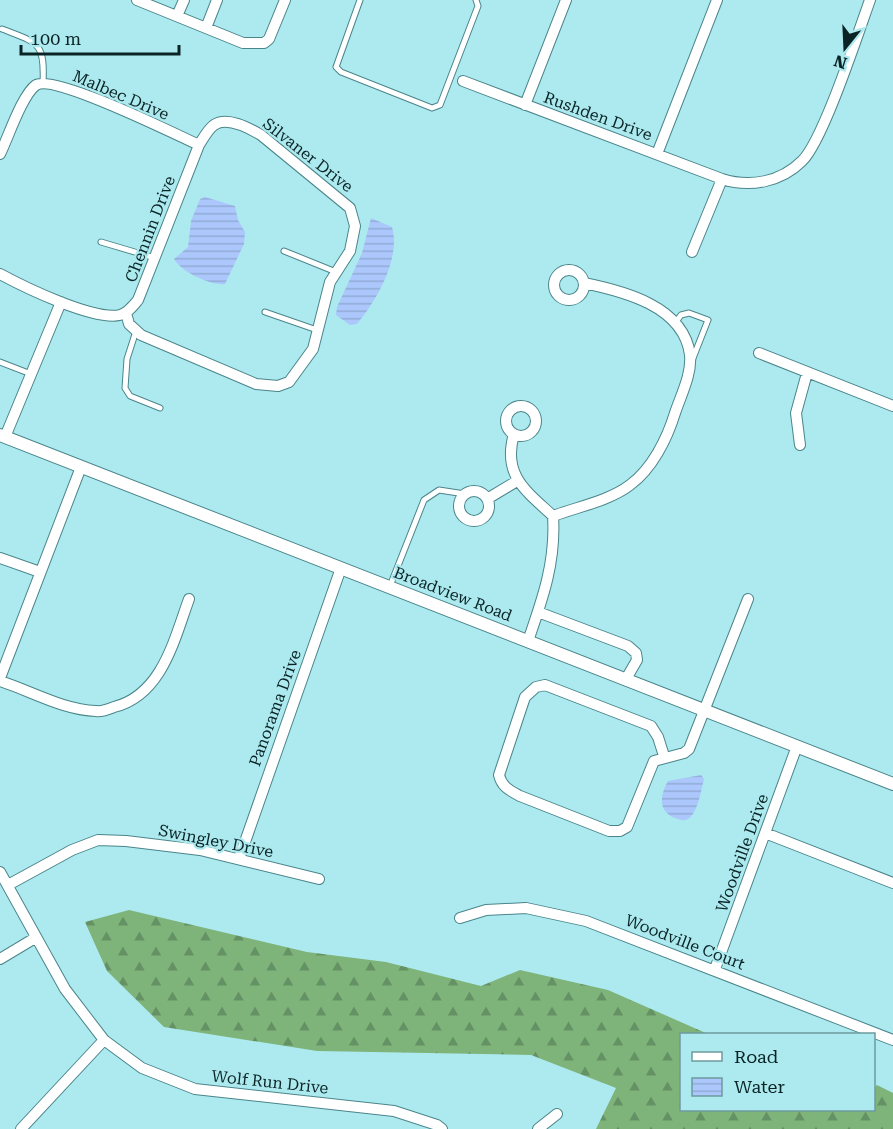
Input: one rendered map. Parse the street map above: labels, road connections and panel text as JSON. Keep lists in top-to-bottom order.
{
  "streets": {
    "street": [
      "Malbec Drive",
      "Rushden Drive",
      "Silvaner Drive",
      "Chennin Drive",
      "Broadview Road",
      "Panorama Drive",
      "Swingley Drive",
      "Woodville Drive",
      "Woodville Court",
      "Wolf Run Drive"
    ]
  },
  "crossings": [
    ["Malbec Drive", "Chennin Drive"],
    ["Silvaner Drive", "Chennin Drive"],
    ["Broadview Road", "Panorama Drive"],
    ["Broadview Road", "Woodville Drive"],
    ["Panorama Drive", "Swingley Drive"],
    ["Swingley Drive", "Wolf Run Drive"],
    ["Woodville Drive", "Woodville Court"]
  ],
  "legend": ["Road", "Water"],
  "scale_bar": "100 m",
  "north": "bottom"
}
